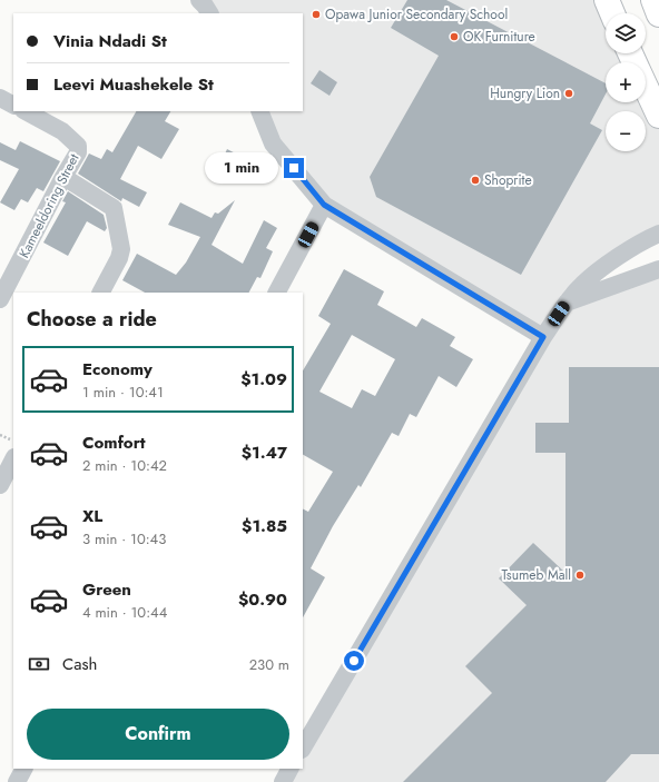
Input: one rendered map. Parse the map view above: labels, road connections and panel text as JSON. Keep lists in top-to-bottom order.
{
  "streets": {
    "street": ["Kameeldoring Street"]
  },
  "places": [
    "Opawa Junior Secondary School",
    "OK Furniture",
    "Hungry Lion",
    "Shoprite",
    "Tsumeb Mall"
  ],
  "page": {
    "map_buttons": ["+", "−"],
    "banner": ["Vinia Ndadi St", "Leevi Muashekele St"],
    "bubble": "1 min",
    "heading": "Choose a ride",
    "list": [
      {
        "name": "Economy",
        "note": "1 min · 10:41",
        "value": "$1.09"
      },
      {
        "name": "Comfort",
        "note": "2 min · 10:42",
        "value": "$1.47"
      },
      {
        "name": "XL",
        "note": "3 min · 10:43",
        "value": "$1.85"
      },
      {
        "name": "Green",
        "note": "4 min · 10:44",
        "value": "$0.90"
      }
    ],
    "pay": ["Cash", "230 m"],
    "buttons": "Confirm"
  }
}
